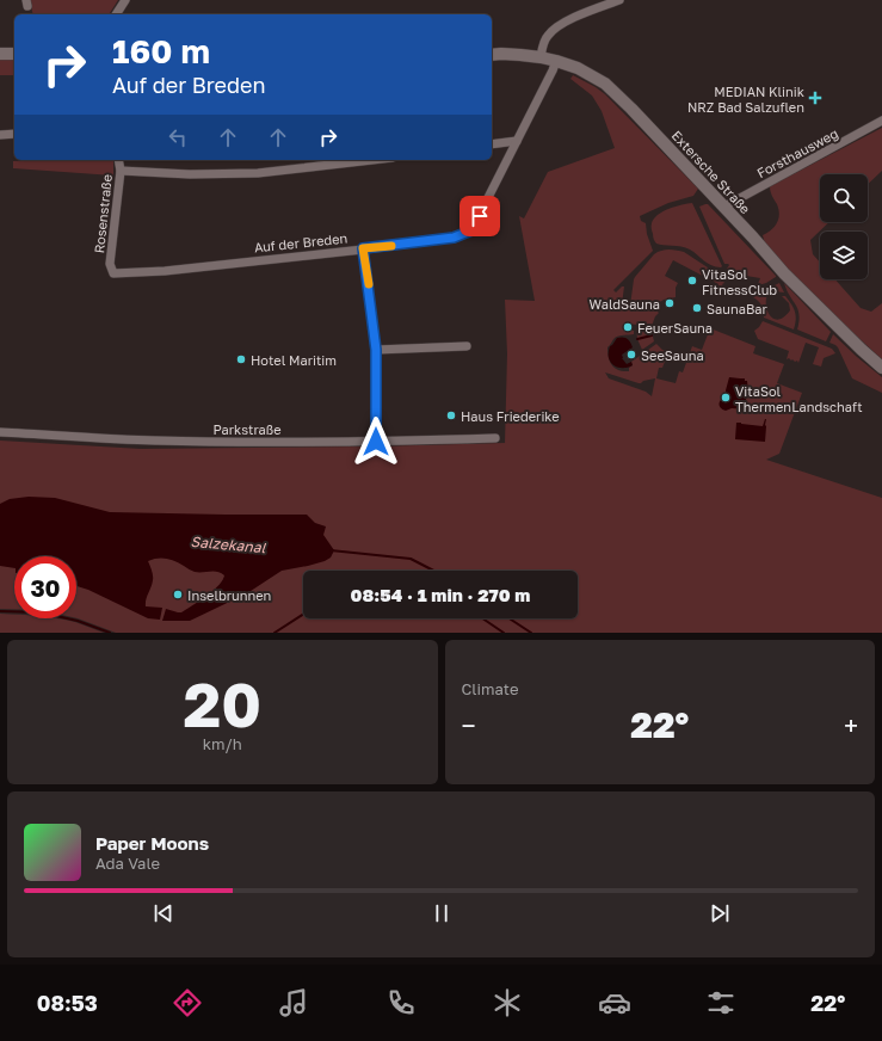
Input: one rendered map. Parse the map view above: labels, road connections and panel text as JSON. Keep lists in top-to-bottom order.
{
  "streets": {
    "main road": ["Extersche Straße"],
    "street": [
      "Forsthausweg",
      "Rosenstraße",
      "Auf der Breden",
      "Parkstraße"
    ]
  },
  "crossings": [
    ["Forsthausweg", "Extersche Straße"],
    ["Extersche Straße", "Auf der Breden"],
    ["Rosenstraße", "Auf der Breden"]
  ],
  "water": ["Salzekanal"],
  "places": {
    "health": ["MEDIAN Klinik NRZ Bad Salzuflen"],
    "other": [
      "VitaSol FitnessClub",
      "WaldSauna",
      "SaunaBar",
      "FeuerSauna",
      "SeeSauna",
      "Hotel Maritim",
      "VitaSol ThermenLandschaft",
      "Haus Friederike",
      "Inselbrunnen"
    ]
  },
  "page": {
    "turn": ["160 m", "Auf der Breden"],
    "limit": "30",
    "trip": "08:54 · 1 min · 270 m",
    "tile": [
      ["20", "km/h"],
      "Climate"
    ],
    "heat": ["−", "22°", "+"],
    "song": ["Paper Moons", "Ada Vale"],
    "tabs": ["08:53", "22°"]
  }
}
